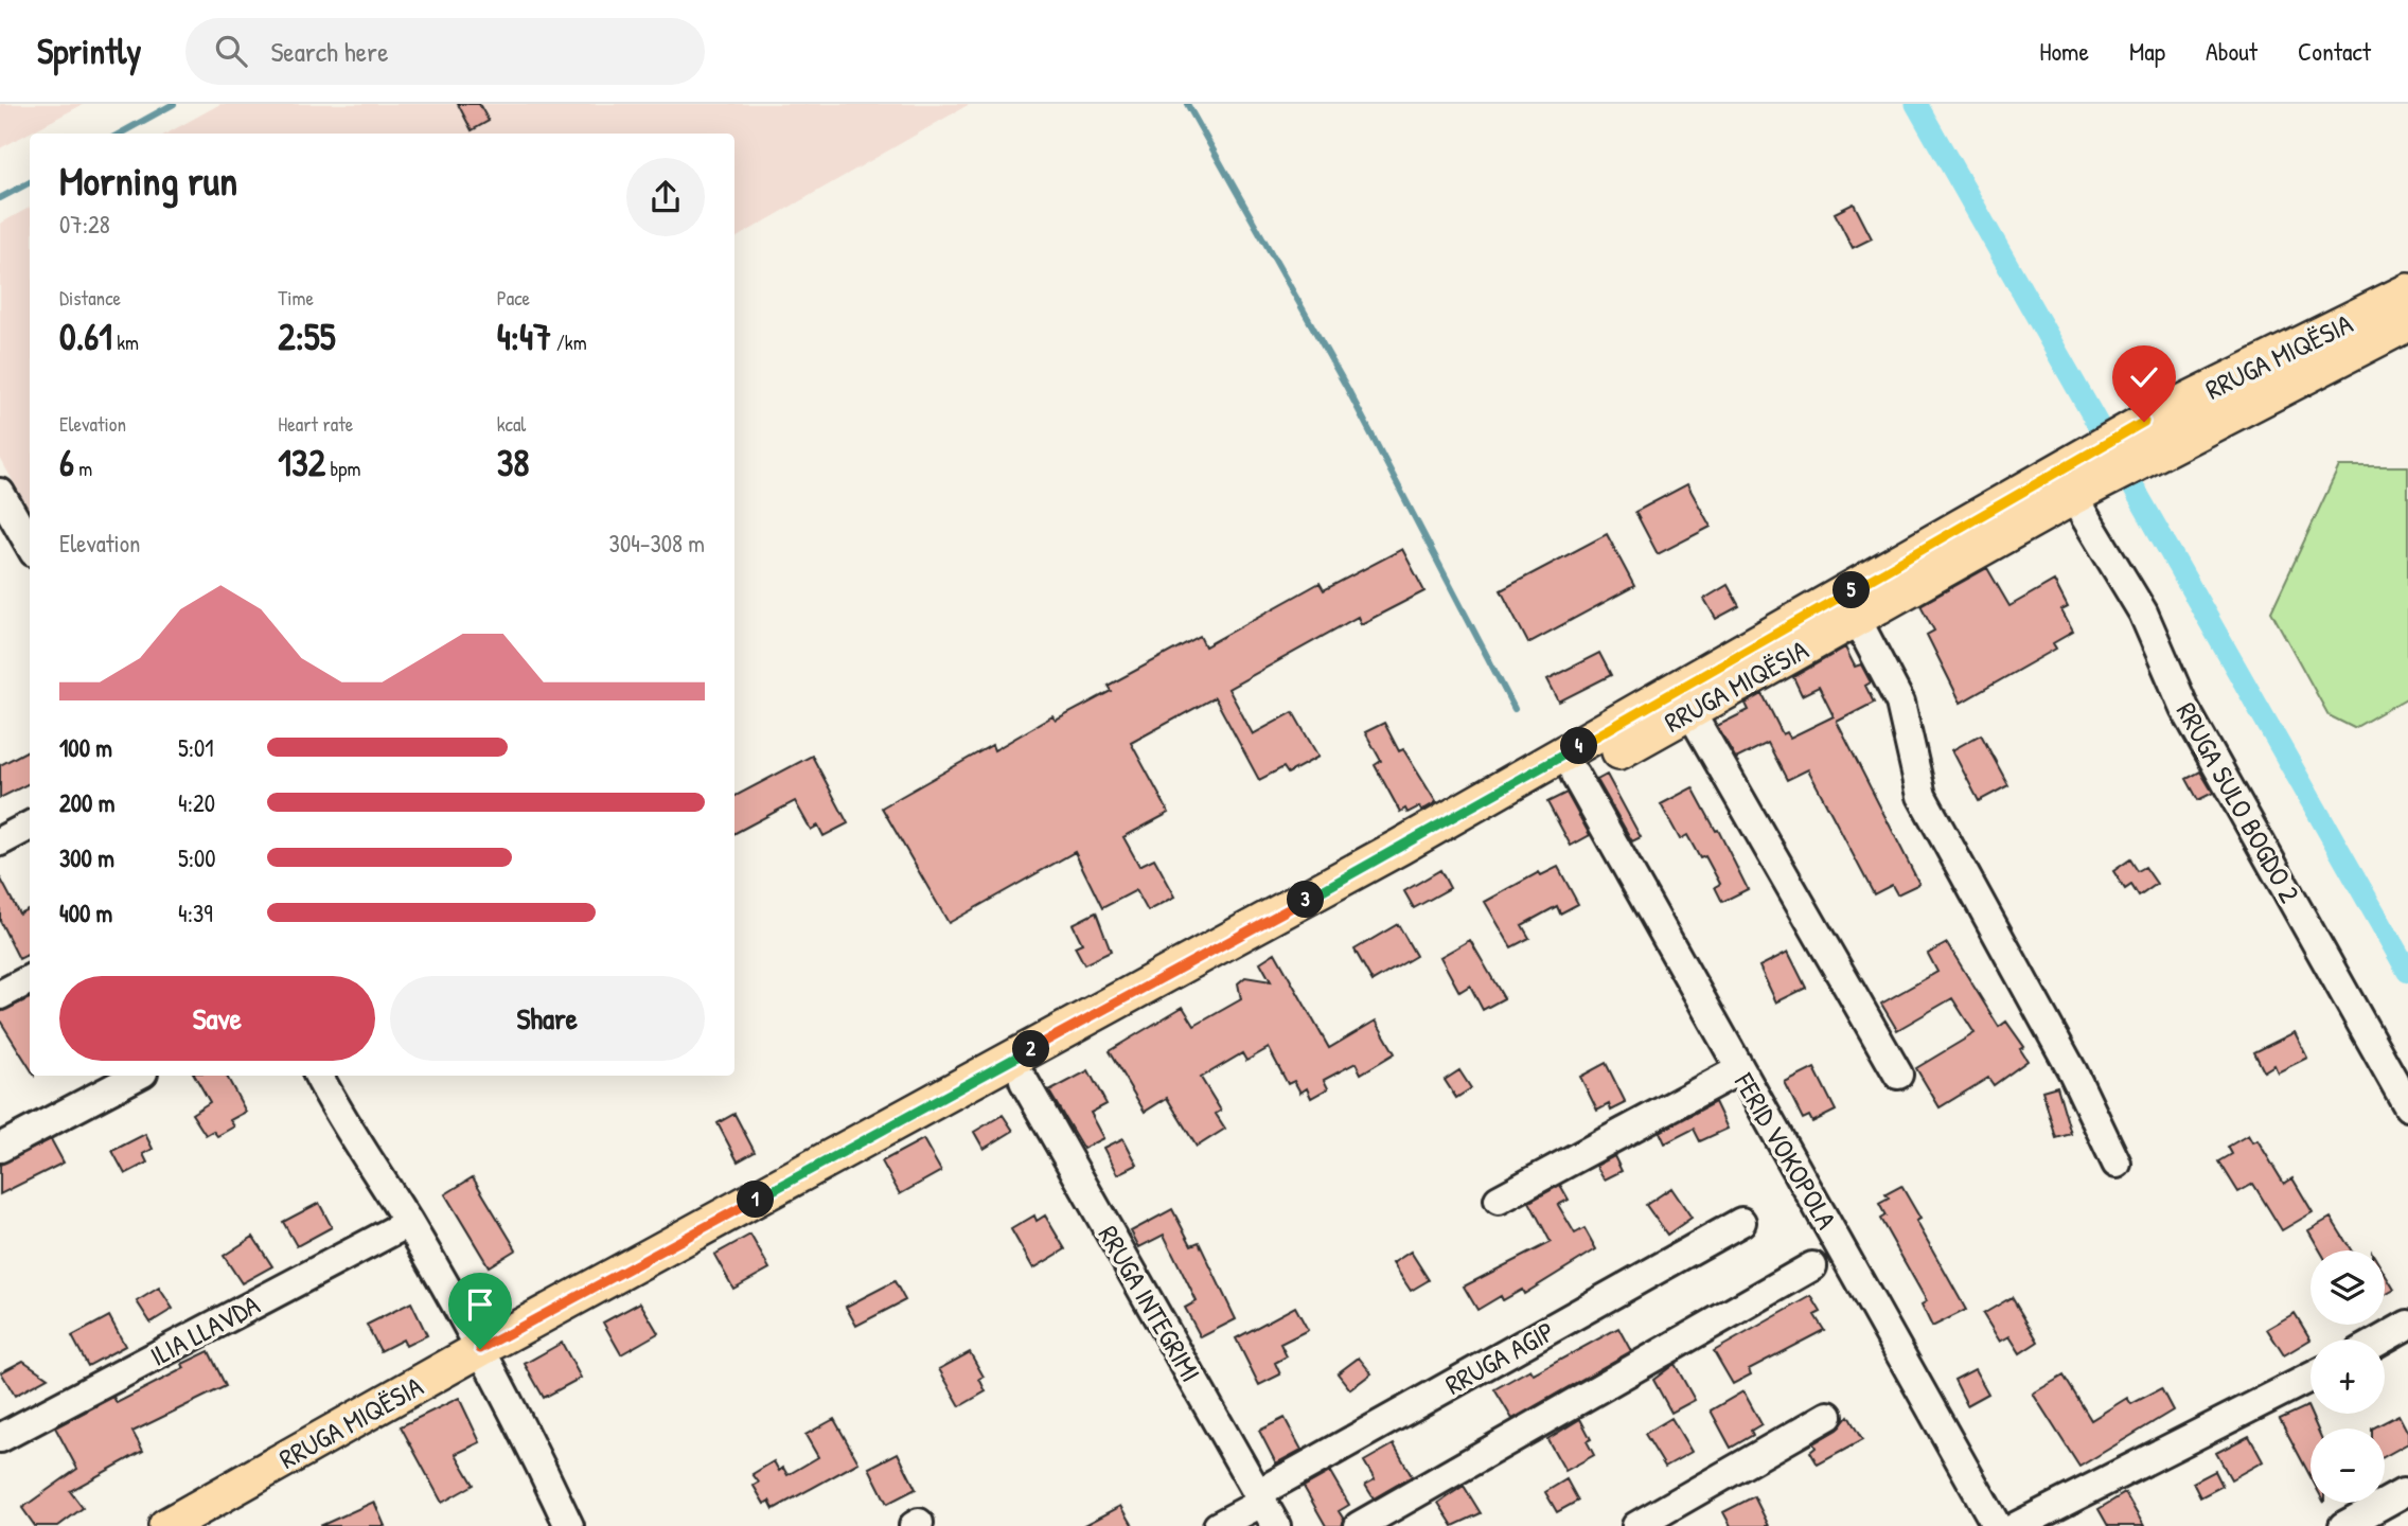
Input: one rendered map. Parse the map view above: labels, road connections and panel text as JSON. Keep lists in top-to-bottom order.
{
  "streets": {
    "main road": ["RRUGA MIQËSIA"],
    "street": [
      "RRUGA SULO BOGDO 2",
      "FERID VOKOPOLA",
      "RRUGA INTEGRIMI",
      "ILIA LLAVDA",
      "RRUGA AGIP"
    ]
  },
  "crossings": [
    ["RRUGA MIQËSIA", "RRUGA SULO BOGDO 2"],
    ["RRUGA MIQËSIA", "FERID VOKOPOLA"],
    ["RRUGA MIQËSIA", "RRUGA INTEGRIMI"],
    ["RRUGA INTEGRIMI", "RRUGA AGIP"]
  ],
  "page": {
    "header": "Sprintly",
    "search": "Search here",
    "nav": [
      "Home",
      "Map",
      "About",
      "Contact"
    ],
    "heading": ["Morning run", "07:28"],
    "stats": [
      ["Distance", "0.61 km"],
      ["Time", "2:55"],
      ["Pace", "4:47 /km"],
      ["Elevation", "6 m"],
      ["Heart rate", "132 bpm"],
      ["kcal", "38"]
    ],
    "chart": ["Elevation", "304–308 m"],
    "pins": [
      "5",
      "4",
      "3",
      "2",
      "1"
    ],
    "list": [
      {
        "name": "100 m",
        "note": "5:01"
      },
      {
        "name": "200 m",
        "note": "4:20"
      },
      {
        "name": "300 m",
        "note": "5:00"
      },
      {
        "name": "400 m",
        "note": "4:39"
      }
    ],
    "buttons": ["Save", "Share"],
    "map_buttons": ["+", "−"]
  }
}
